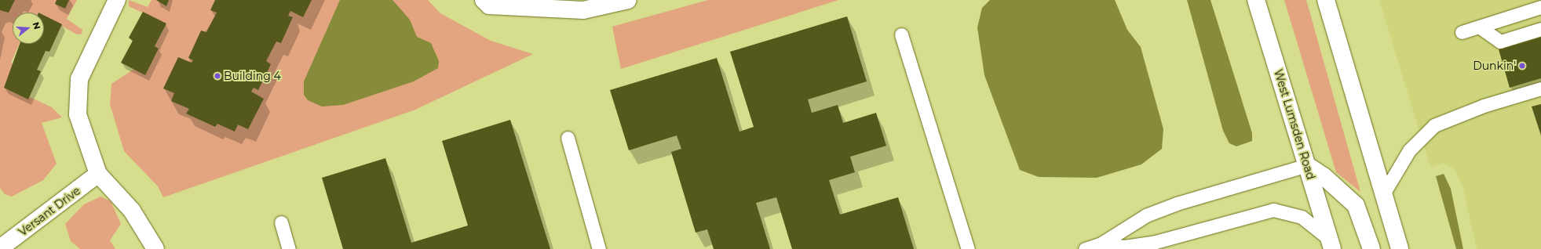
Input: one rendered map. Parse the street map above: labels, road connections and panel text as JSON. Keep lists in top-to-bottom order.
{
  "streets": {
    "main road": ["West Lumsden Road", "Versant Drive"]
  },
  "places": ["Dunkin'", "Building 4"],
  "north": "right"
}
